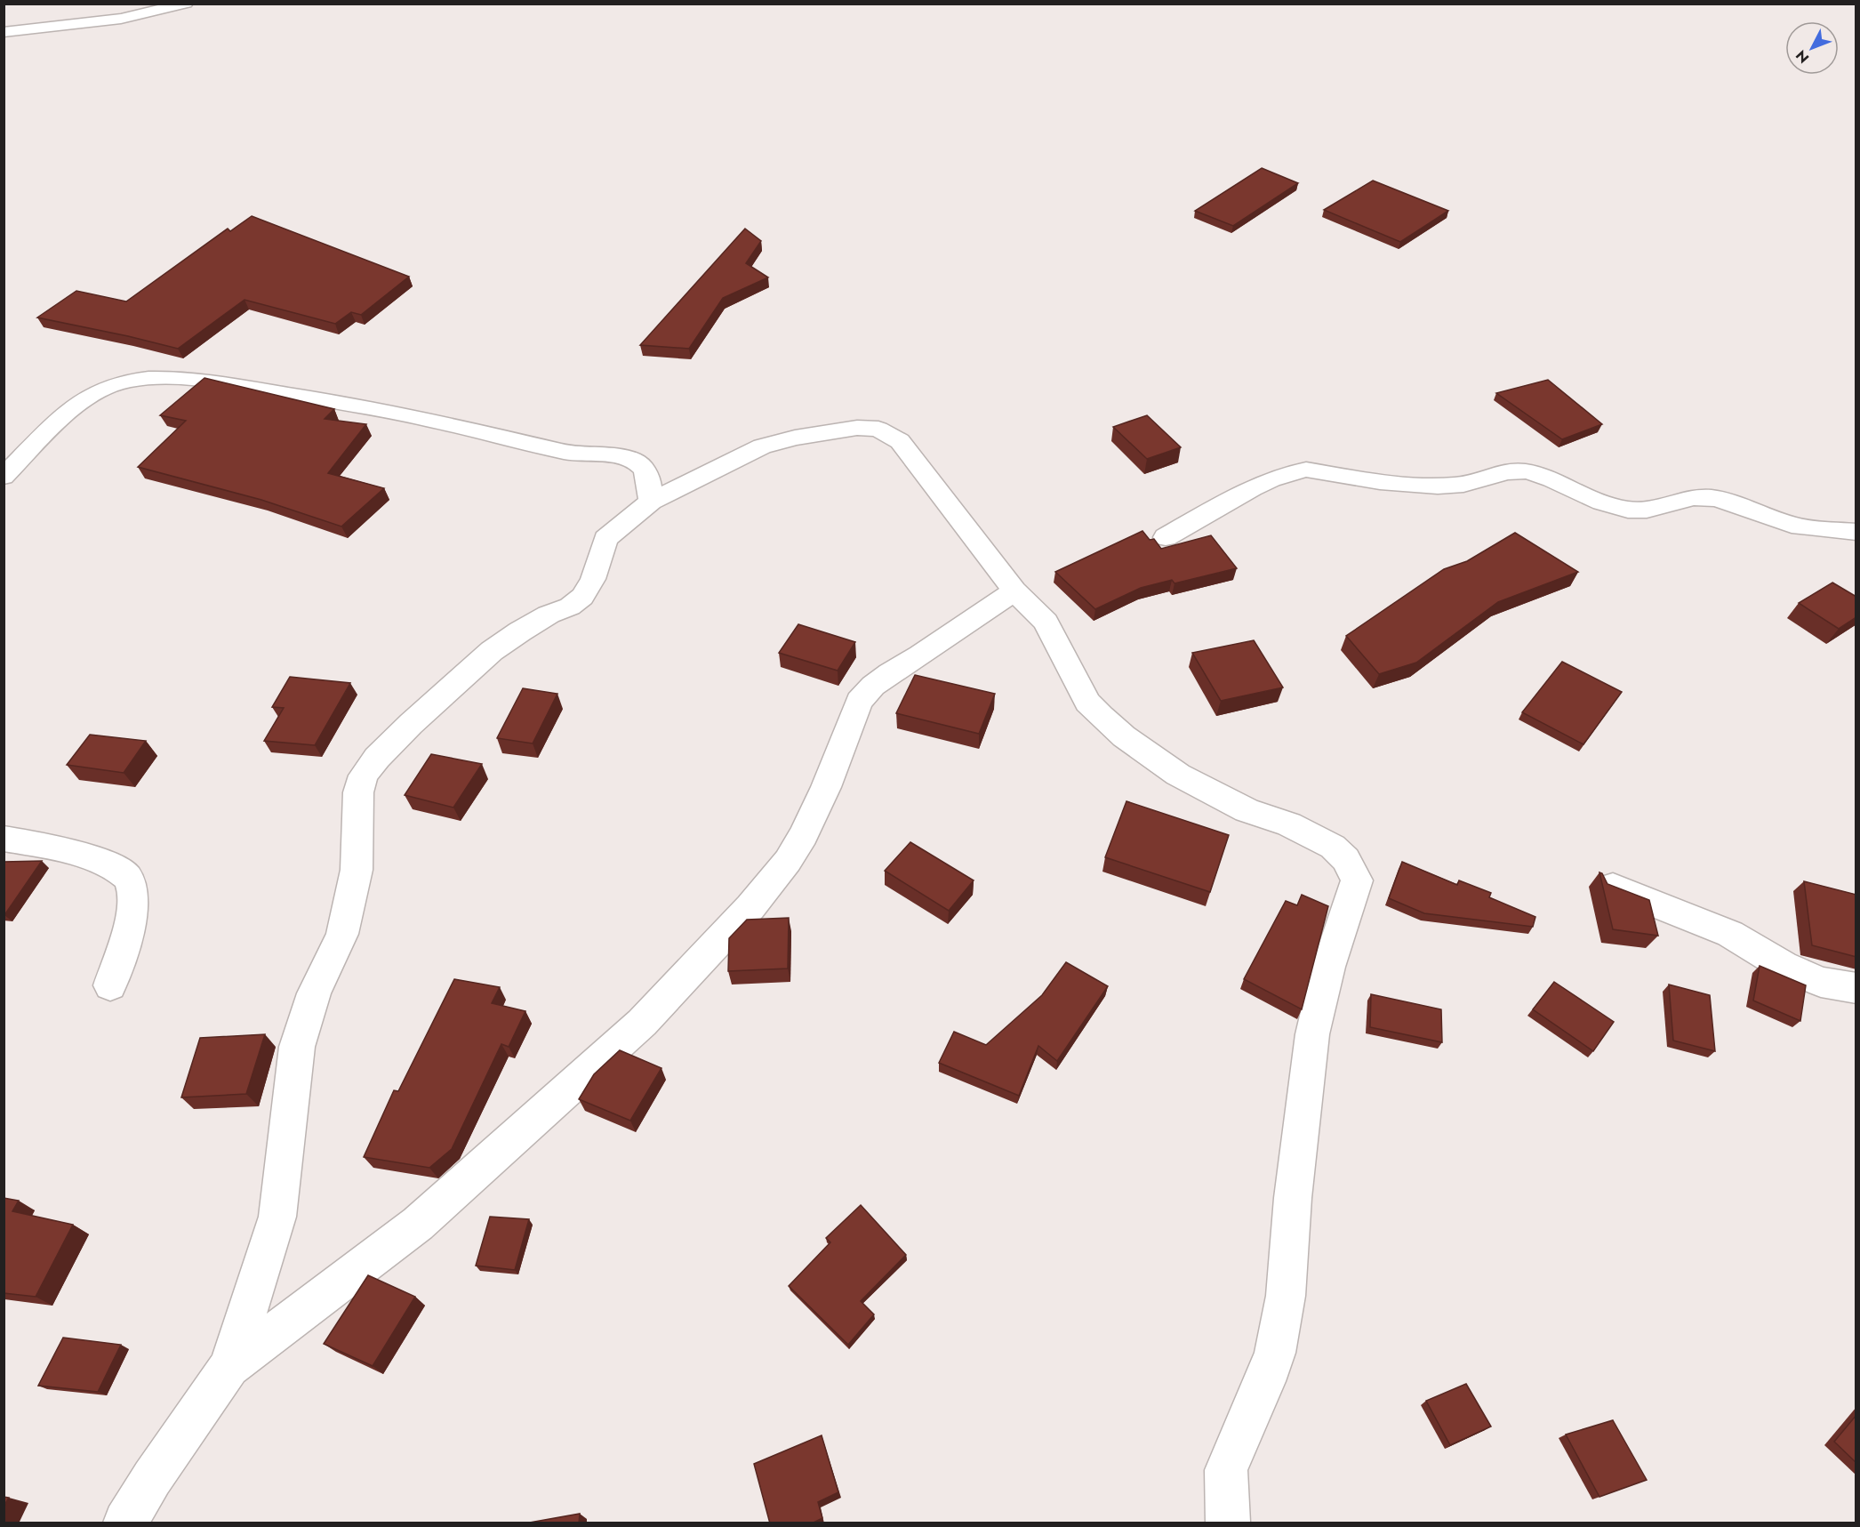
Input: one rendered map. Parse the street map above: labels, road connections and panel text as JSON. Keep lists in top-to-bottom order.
{
  "north": "bottom left"
}
